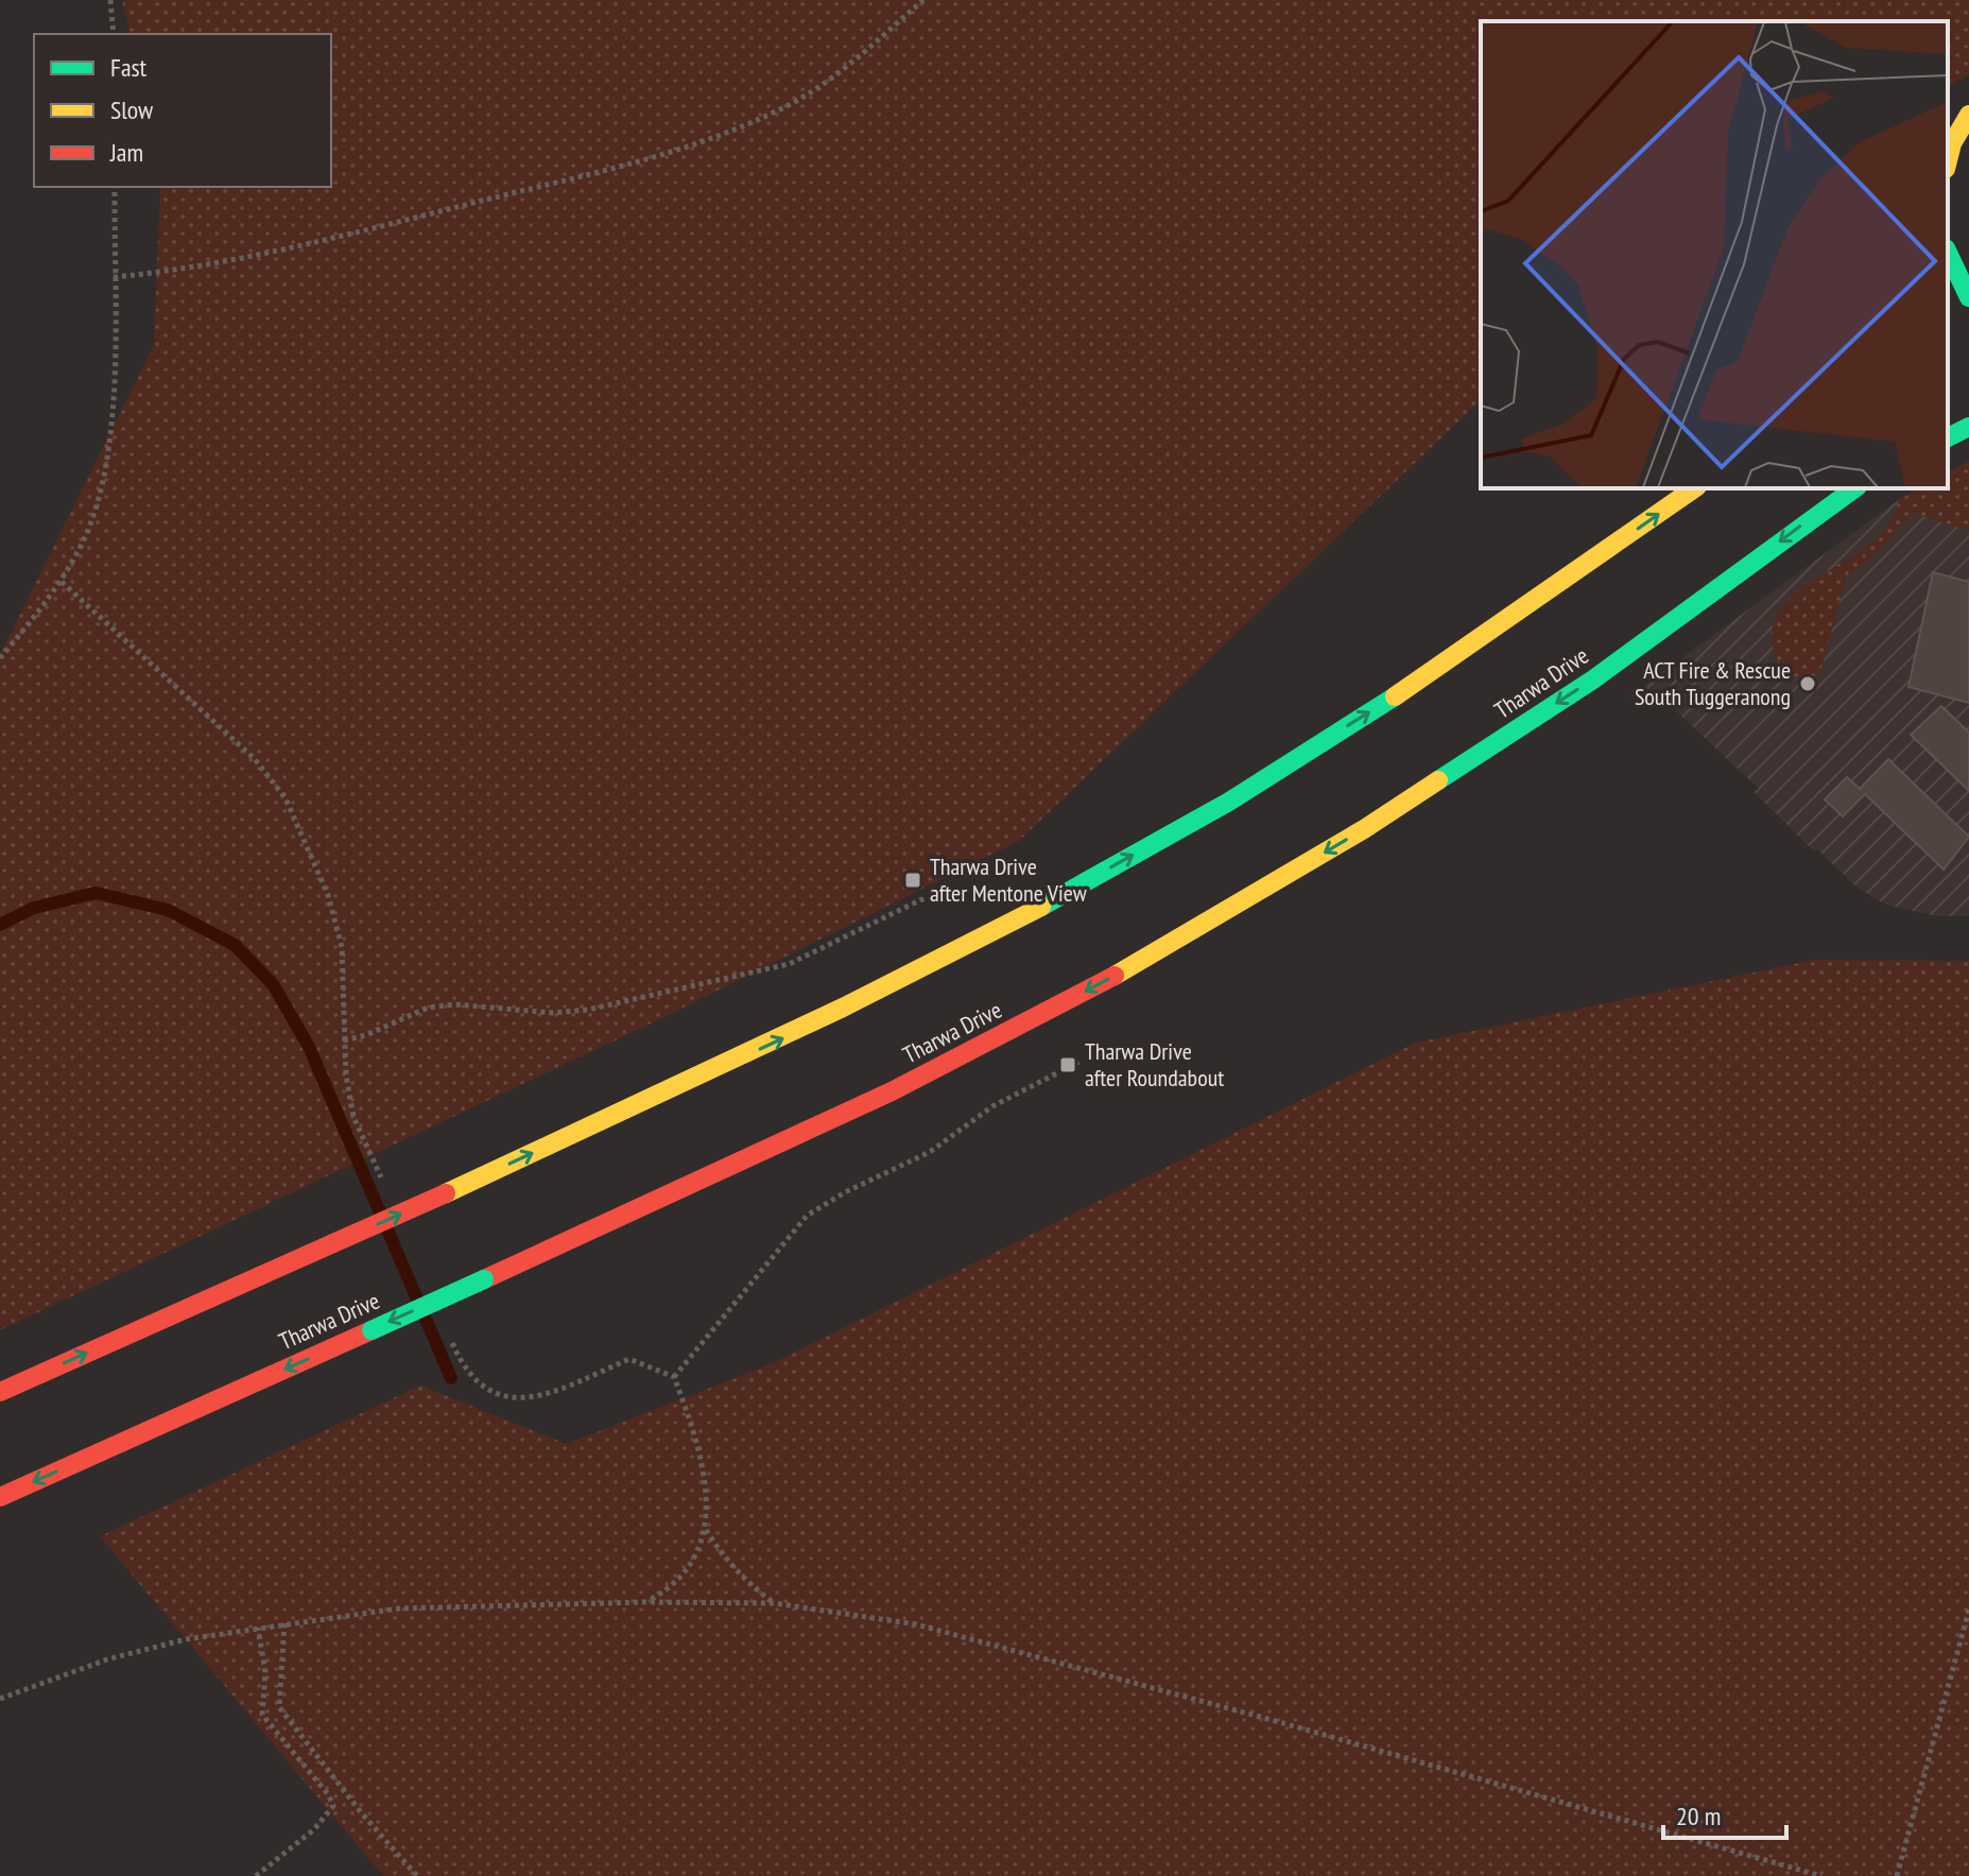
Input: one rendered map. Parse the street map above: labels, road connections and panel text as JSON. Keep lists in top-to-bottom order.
{
  "streets": {
    "main road": ["Tharwa Drive"]
  },
  "places": {
    "other": ["ACT Fire & Rescue South Tuggeranong"],
    "transit": ["Tharwa Drive after Mentone View", "Tharwa Drive after Roundabout"]
  },
  "legend": ["Fast", "Slow", "Jam"],
  "scale_bar": "20 m"
}
